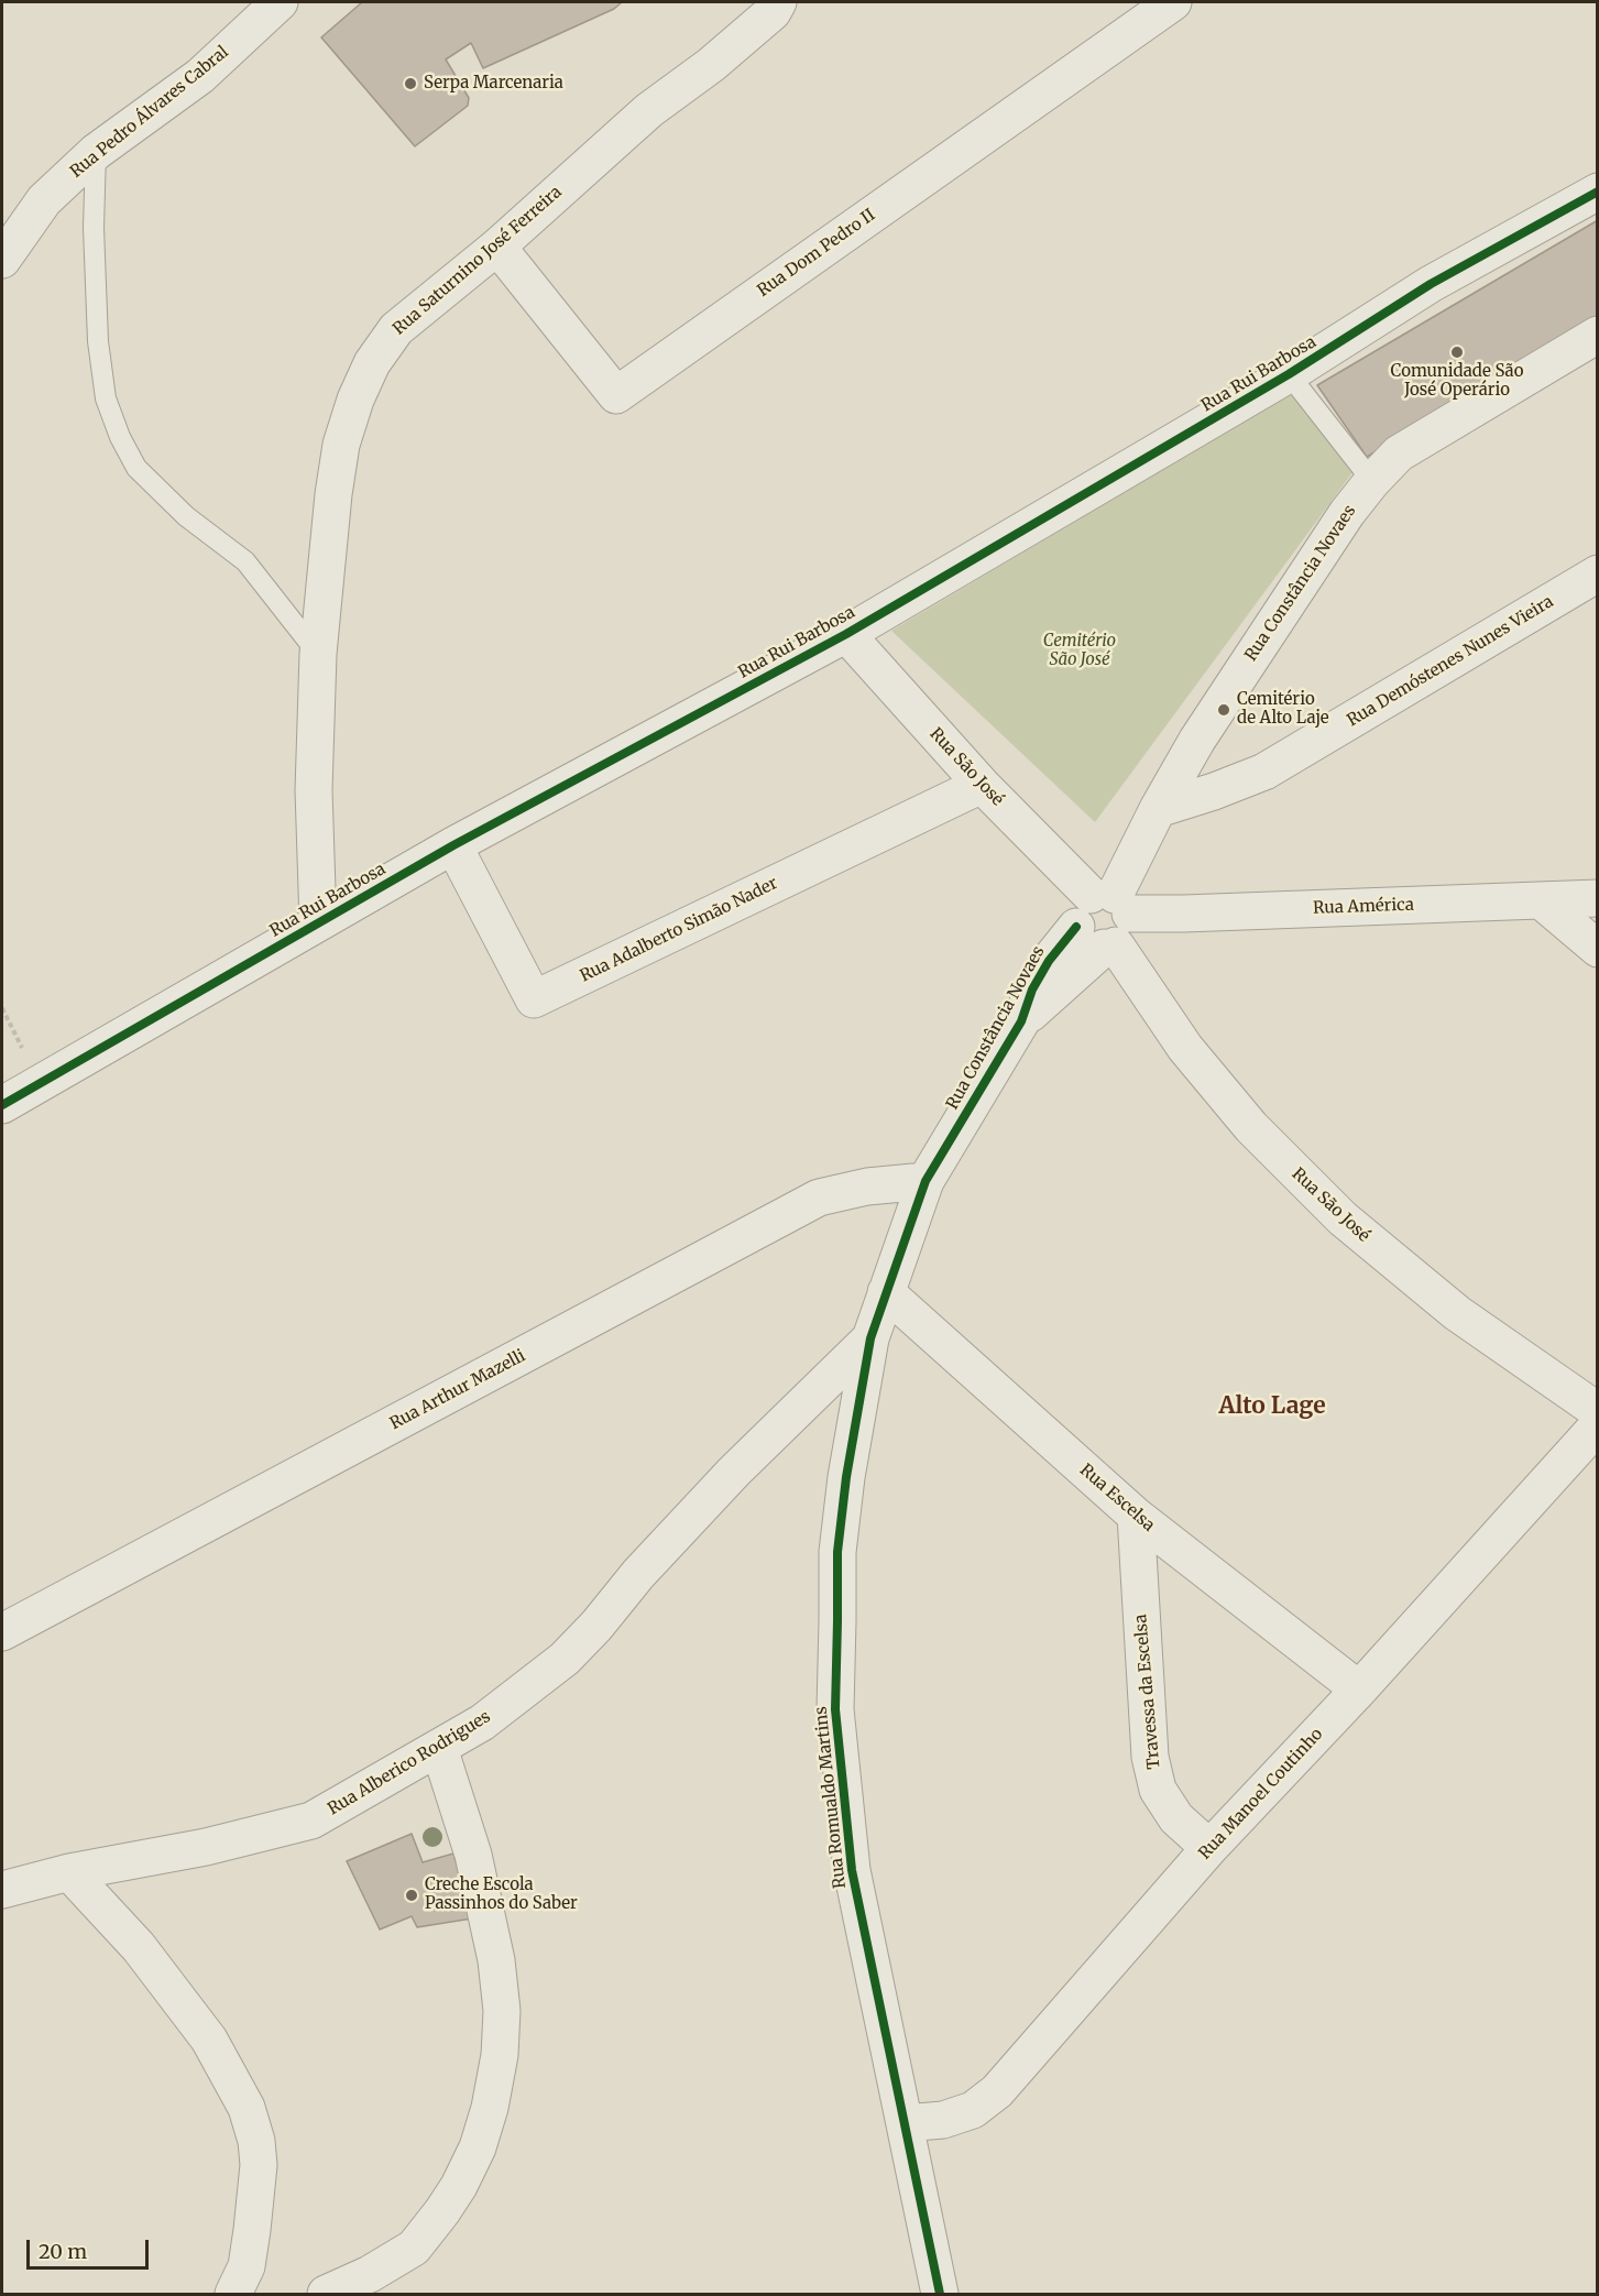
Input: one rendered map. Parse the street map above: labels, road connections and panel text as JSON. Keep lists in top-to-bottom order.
{
  "streets": {
    "street": [
      "Rua Pedro Álvares Cabral",
      "Rua Dom Pedro II",
      "Rua Saturnino José Ferreira",
      "Rua Rui Barbosa",
      "Rua Constância Novaes",
      "Rua Demóstenes Nunes Vieira",
      "Rua São José",
      "Rua América",
      "Rua Adalberto Simão Nader",
      "Rua Arthur Mazelli",
      "Rua Escelsa",
      "Travessa da Escelsa",
      "Rua Alberico Rodrigues",
      "Rua Manoel Coutinho",
      "Rua Romualdo Martins"
    ]
  },
  "crossings": [
    ["Rua Dom Pedro II", "Rua Saturnino José Ferreira"],
    ["Rua Saturnino José Ferreira", "Rua Rui Barbosa"],
    ["Rua Rui Barbosa", "Rua São José"],
    ["Rua Rui Barbosa", "Rua Adalberto Simão Nader"],
    ["Rua Constância Novaes", "Rua Demóstenes Nunes Vieira"],
    ["Rua Constância Novaes", "Rua São José"],
    ["Rua Constância Novaes", "Rua América"],
    ["Rua Constância Novaes", "Rua Arthur Mazelli"],
    ["Rua Constância Novaes", "Rua Romualdo Martins"],
    ["Rua São José", "Rua América"],
    ["Rua São José", "Rua Adalberto Simão Nader"],
    ["Rua Arthur Mazelli", "Rua Romualdo Martins"],
    ["Rua Escelsa", "Travessa da Escelsa"],
    ["Rua Escelsa", "Rua Manoel Coutinho"],
    ["Rua Escelsa", "Rua Romualdo Martins"],
    ["Travessa da Escelsa", "Rua Manoel Coutinho"],
    ["Rua Alberico Rodrigues", "Rua Romualdo Martins"],
    ["Rua Manoel Coutinho", "Rua Romualdo Martins"]
  ],
  "districts": ["Alto Lage"],
  "parks": ["Cemitério São José"],
  "places": [
    "Serpa Marcenaria",
    "Comunidade São José Operário",
    "Cemitério de Alto Laje",
    "Creche Escola Passinhos do Saber"
  ],
  "scale_bar": "20 m"
}
